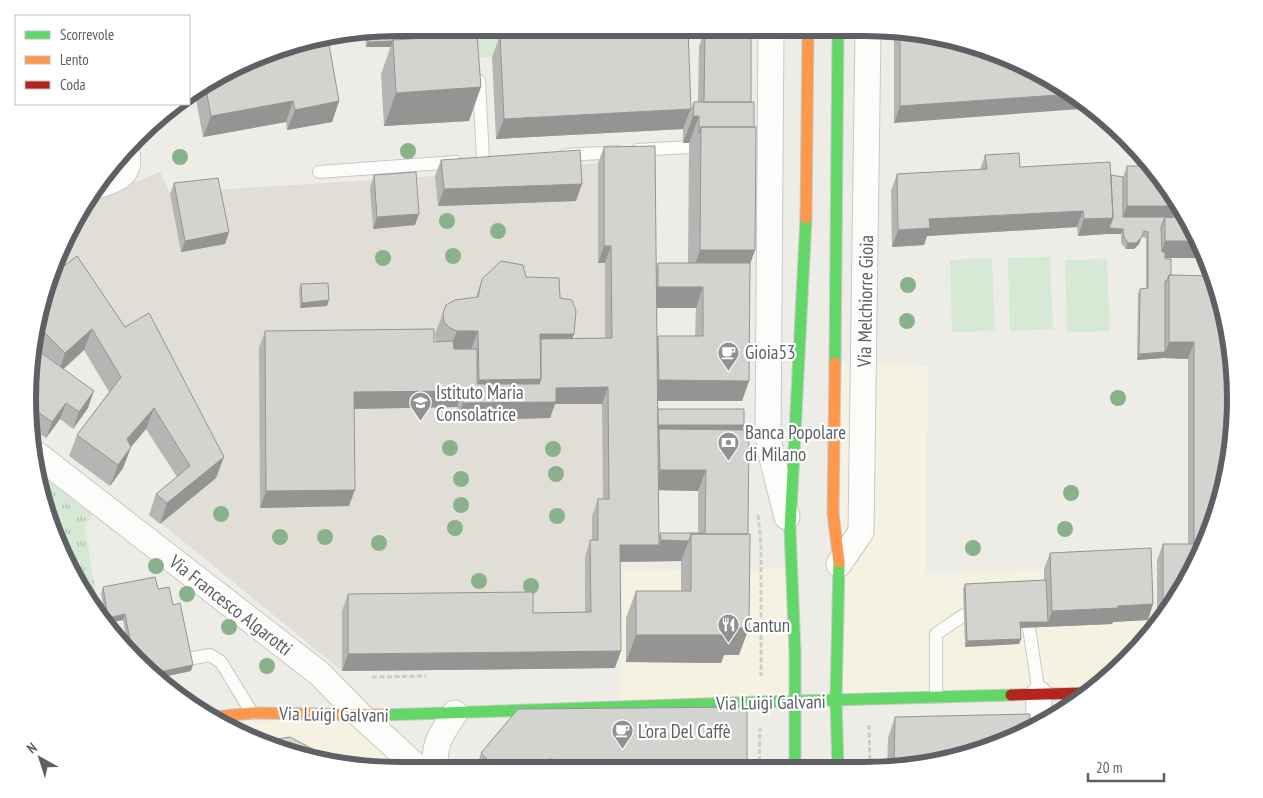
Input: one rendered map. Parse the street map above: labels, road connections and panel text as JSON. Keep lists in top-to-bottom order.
{
  "streets": {
    "main road": ["Via Melchiorre Gioia", "Via Luigi Galvani"],
    "street": ["Via Francesco Algarotti"]
  },
  "crossings": [
    ["Via Melchiorre Gioia", "Via Luigi Galvani"],
    ["Via Francesco Algarotti", "Via Luigi Galvani"]
  ],
  "places": {
    "cafe": ["Gioia53", "L'ora Del Caffè"],
    "school or university": ["Istituto Maria Consolatrice"],
    "bank": ["Banca Popolare di Milano"],
    "restaurant": ["Cantun"]
  },
  "legend": ["Scorrevole", "Lento", "Coda"],
  "scale_bar": "20 m",
  "north": "top left"
}
